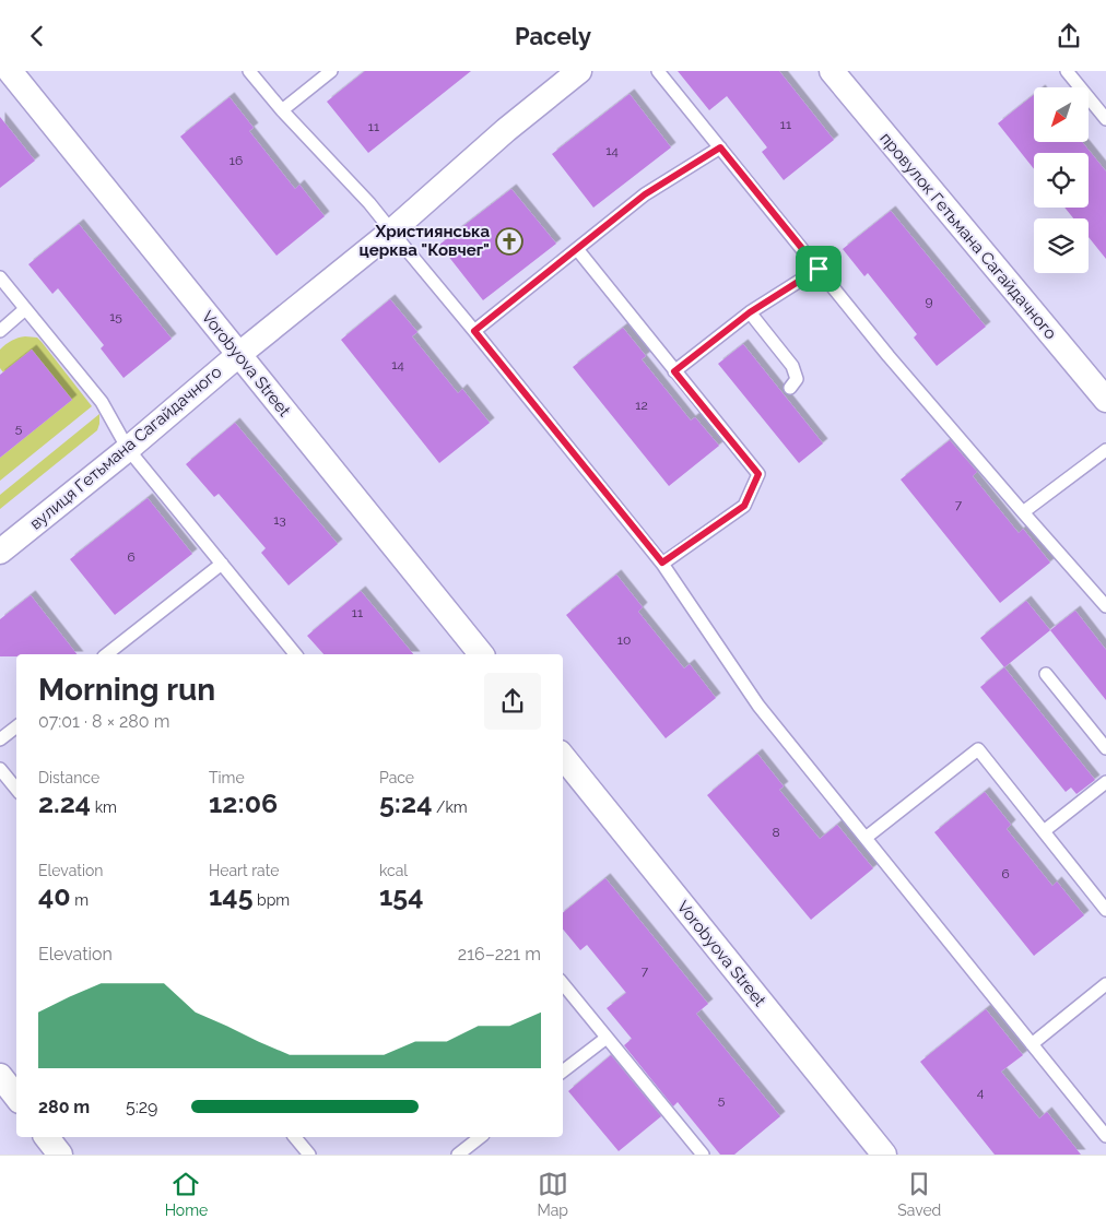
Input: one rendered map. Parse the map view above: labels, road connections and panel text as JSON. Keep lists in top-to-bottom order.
{
  "streets": {
    "street": ["провулок Гетьмана Сагайдачного", "Vorobyova Street", "вулиця Гетьмана Сагайдачного"]
  },
  "crossings": [
    ["Vorobyova Street", "вулиця Гетьмана Сагайдачного"]
  ],
  "places": {
    "church": ["Християнська церква \"Ковчег\""]
  },
  "house_numbers": [
    "11",
    "11",
    "14",
    "16",
    "9",
    "15",
    "14",
    "12",
    "5",
    "7",
    "13",
    "6",
    "11",
    "10",
    "8",
    "6",
    "7",
    "4",
    "5"
  ],
  "north": "bottom left",
  "page": {
    "header": "Pacely",
    "heading": ["Morning run", "07:01 · 8 × 280 m"],
    "stats": [
      ["Distance", "2.24 km"],
      ["Time", "12:06"],
      ["Pace", "5:24 /km"],
      ["Elevation", "40 m"],
      ["Heart rate", "145 bpm"],
      ["kcal", "154"]
    ],
    "chart": ["Elevation", "216–221 m"],
    "list": [
      {
        "name": "280 m",
        "note": "5:29"
      }
    ],
    "tabs": ["Home", "Map", "Saved"]
  }
}
